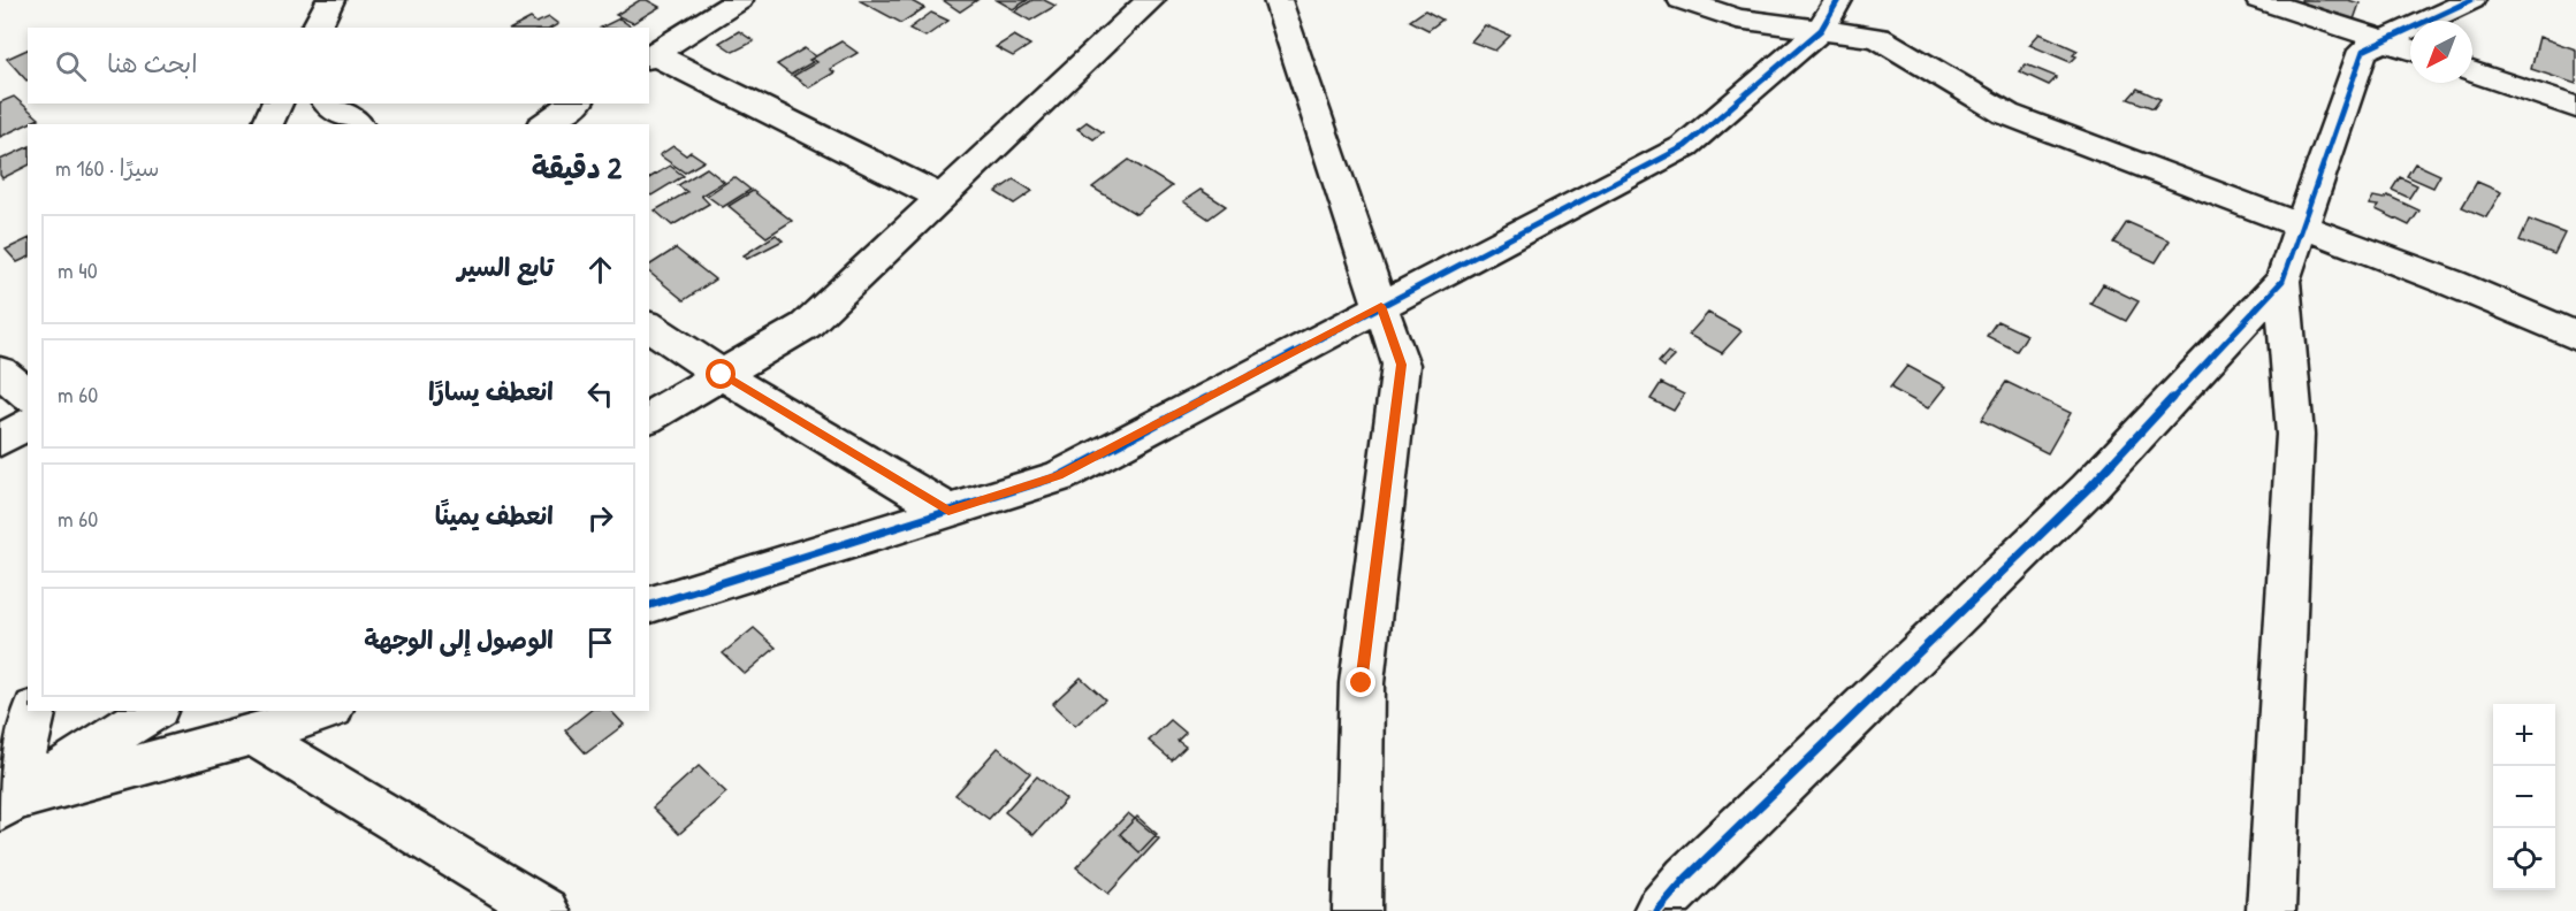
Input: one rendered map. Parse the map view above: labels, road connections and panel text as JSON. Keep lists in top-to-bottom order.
{
  "north": "bottom left",
  "page": {
    "search": "ابحث هنا",
    "heading": ["2 دقيقة", "سيرًا · 160 m"],
    "list": [
      ["تابع السير", "40 m"],
      ["انعطف يسارًا", "60 m"],
      ["انعطف يمينًا", "60 m"],
      "الوصول إلى الوجهة"
    ],
    "map_buttons": ["+", "−"]
  }
}
